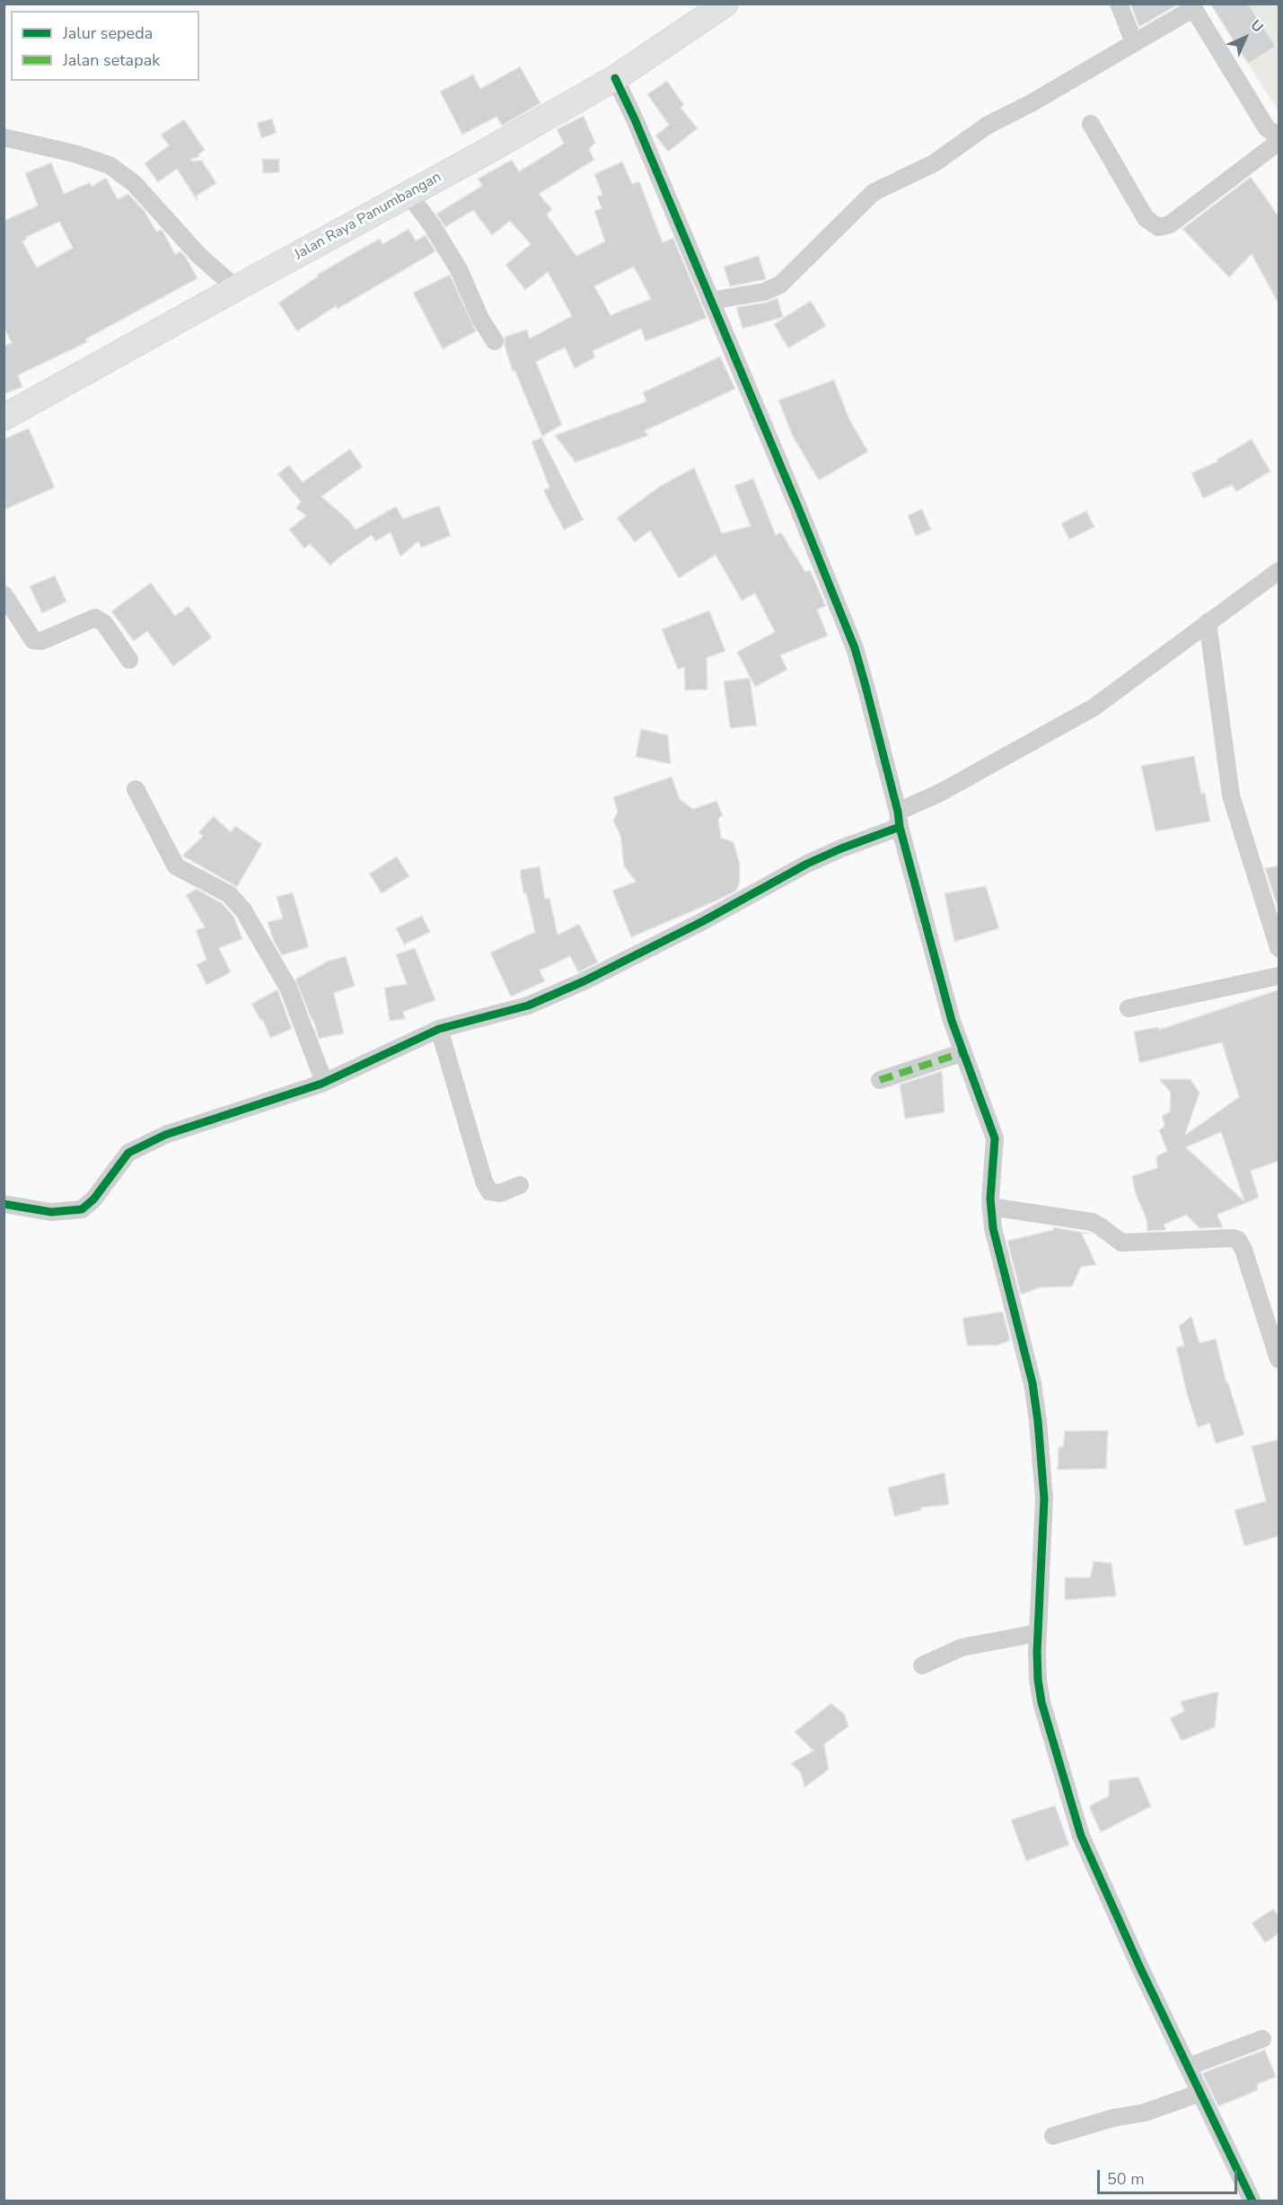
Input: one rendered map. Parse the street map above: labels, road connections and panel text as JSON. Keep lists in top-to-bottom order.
{
  "streets": {
    "main road": ["Jalan Raya Panumbangan"]
  },
  "legend": ["Jalur sepeda", "Jalan setapak"],
  "scale_bar": "50 m",
  "north": "top right"
}
